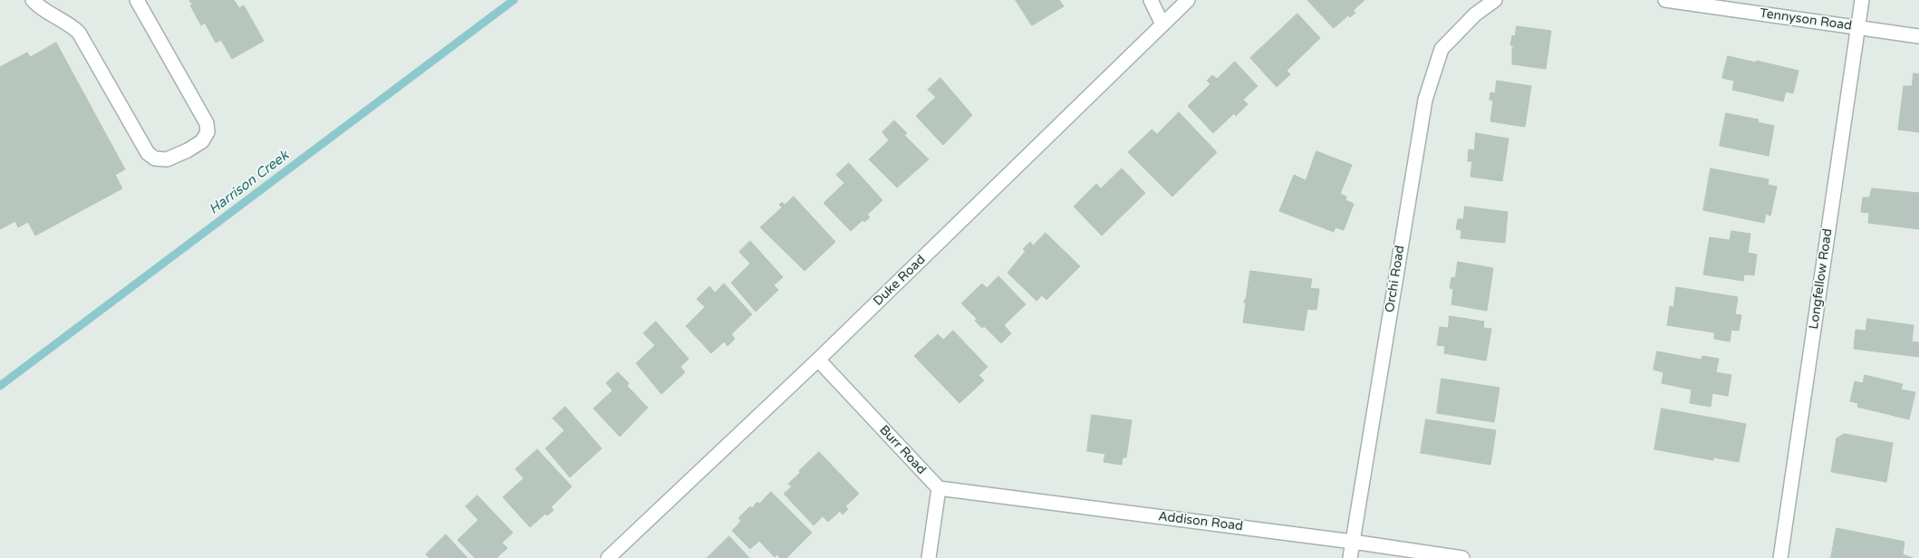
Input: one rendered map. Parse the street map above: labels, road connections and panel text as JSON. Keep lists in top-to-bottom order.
{
  "streets": {
    "street": [
      "Tennyson Road",
      "Orchi Road",
      "Longfellow Road",
      "Duke Road",
      "Burr Road",
      "Addison Road"
    ]
  },
  "crossings": [
    ["Tennyson Road", "Longfellow Road"],
    ["Orchi Road", "Addison Road"],
    ["Duke Road", "Burr Road"],
    ["Burr Road", "Addison Road"]
  ],
  "water": ["Harrison Creek"]
}
